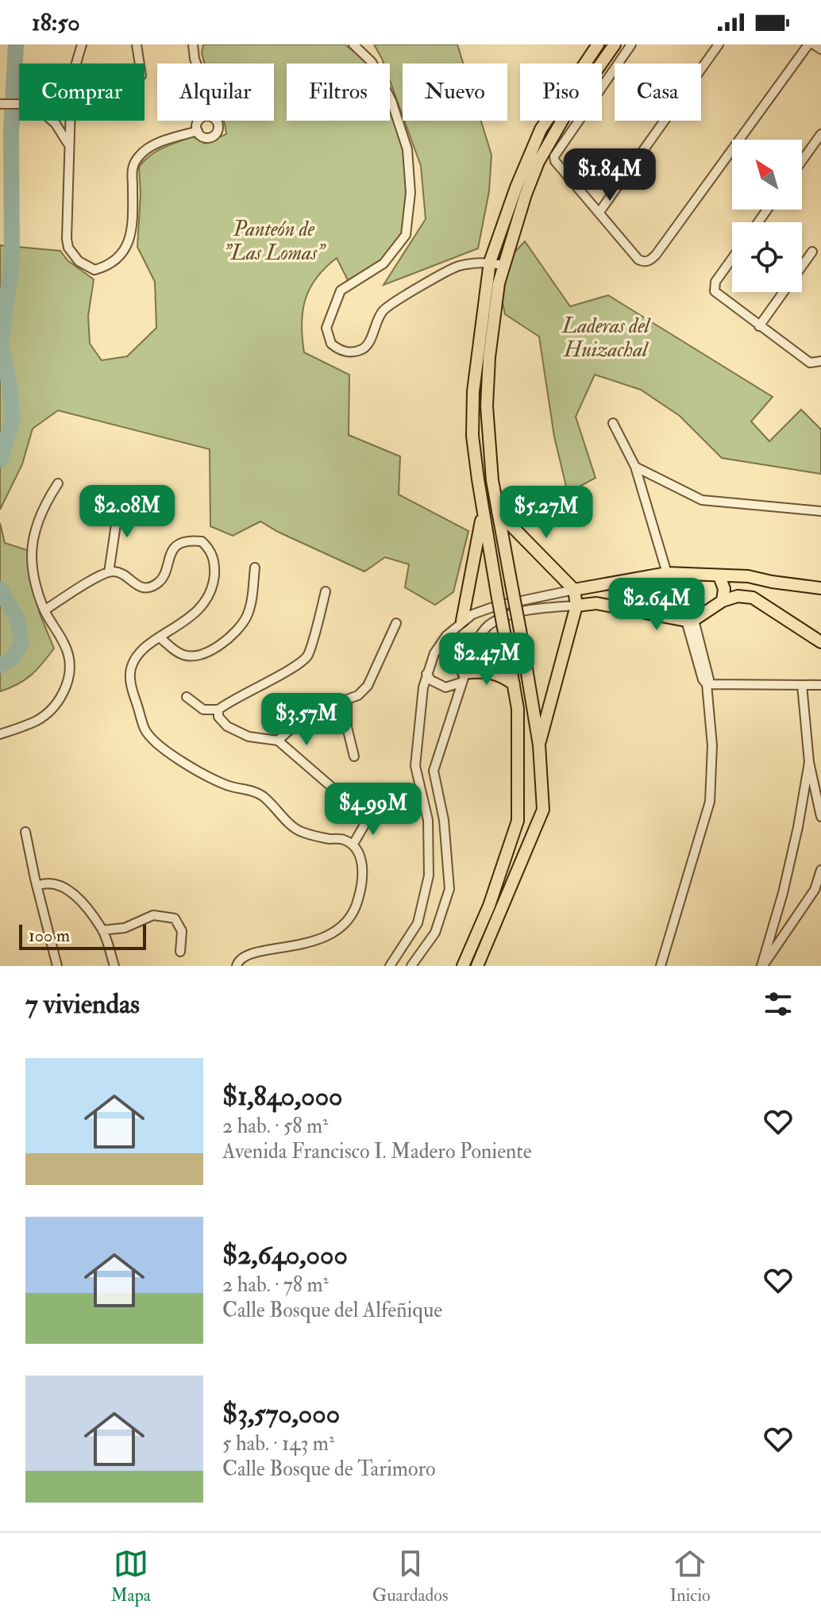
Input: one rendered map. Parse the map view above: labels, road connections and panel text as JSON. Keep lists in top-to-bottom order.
{
  "parks": ["Panteón de \"Las Lomas\"", "Laderas del Huizachal"],
  "scale_bar": "100 m",
  "north": "top left",
  "page": {
    "status": "18:50",
    "chip": [
      "Comprar",
      "Alquilar",
      "Filtros",
      "Nuevo",
      "Piso",
      "Casa"
    ],
    "price": [
      "$1.84M",
      "$2.08M",
      "$5.27M",
      "$2.64M",
      "$2.47M",
      "$3.57M",
      "$4.99M"
    ],
    "scale": "100 m",
    "heading": "7 viviendas",
    "list": [
      {
        "name": "$1,840,000",
        "note": "2 hab. · 58 m² · Avenida Francisco I. Madero Poniente"
      },
      {
        "name": "$2,640,000",
        "note": "2 hab. · 78 m² · Calle Bosque del Alfeñique"
      },
      {
        "name": "$3,570,000",
        "note": "5 hab. · 143 m² · Calle Bosque de Tarimoro"
      }
    ],
    "tabs": ["Mapa", "Guardados", "Inicio"]
  }
}
